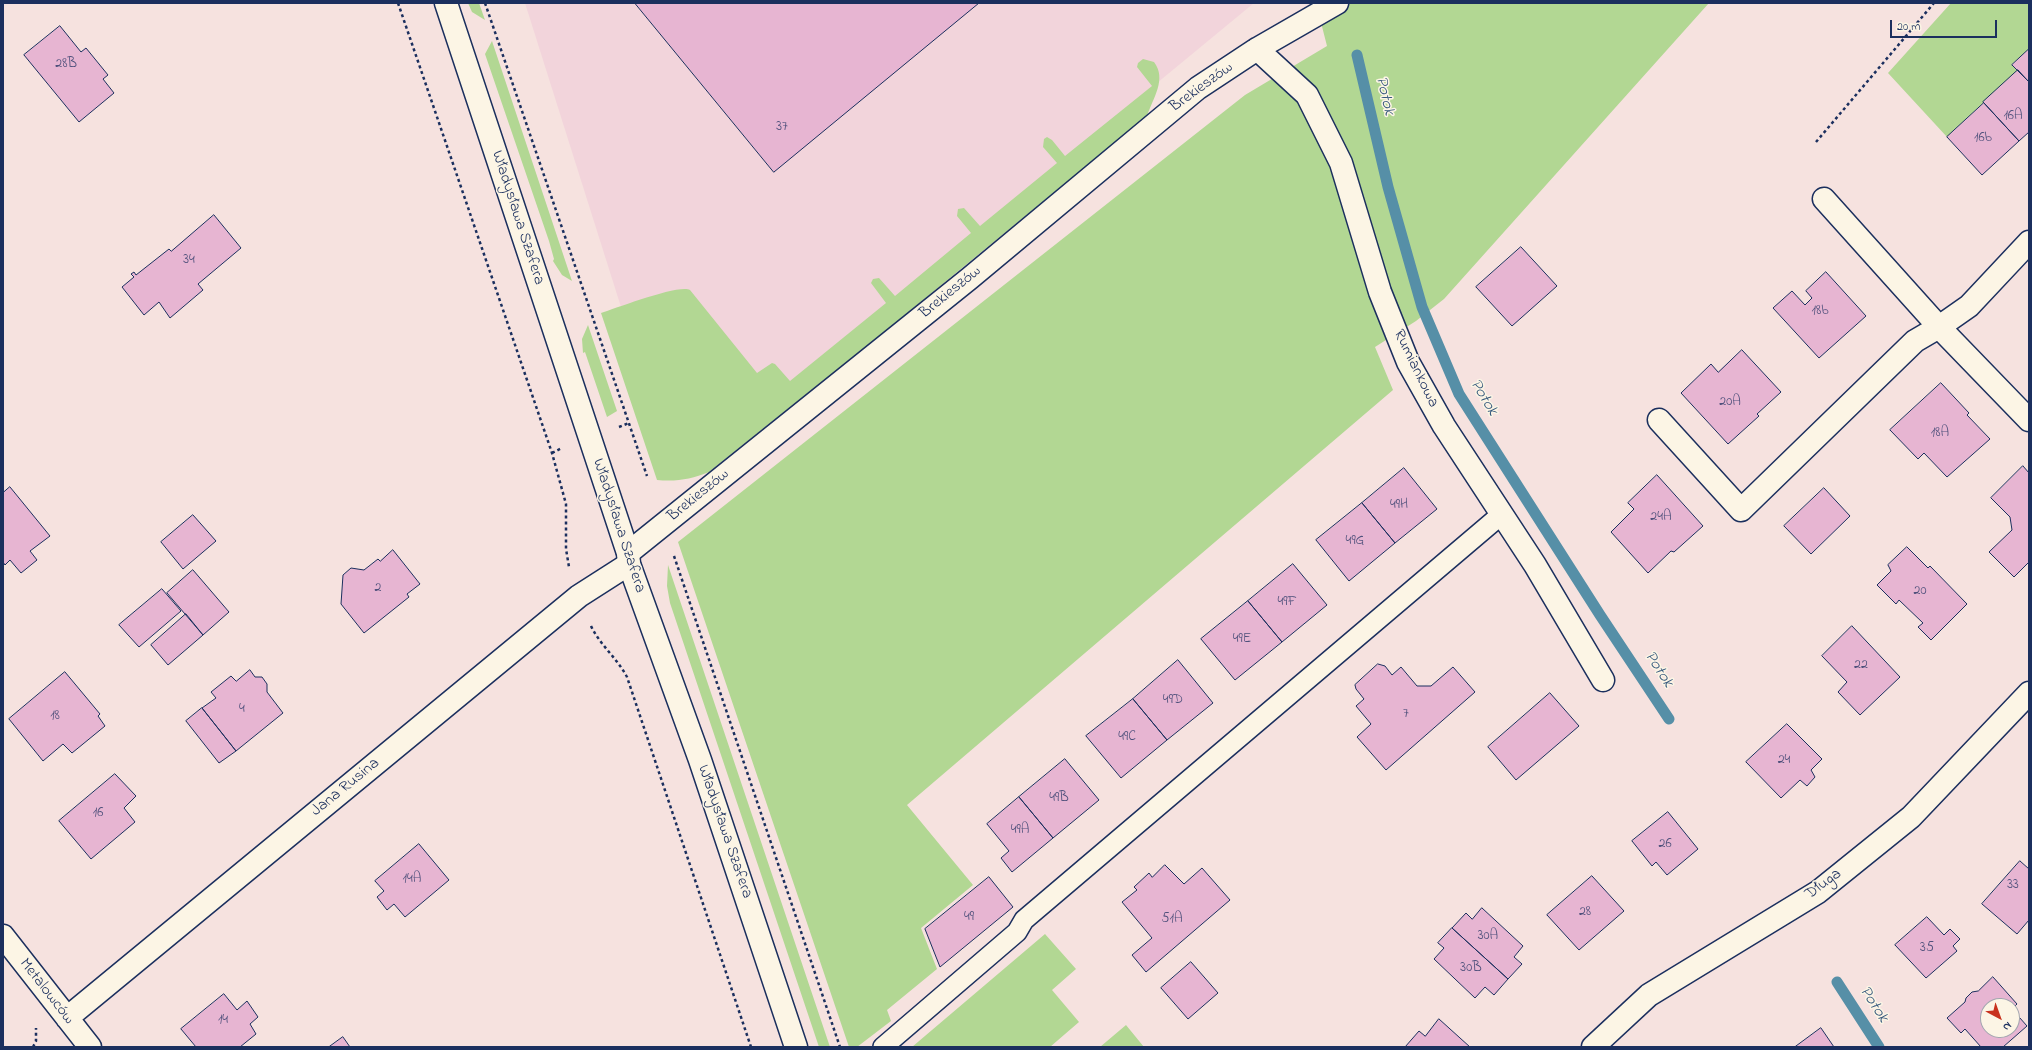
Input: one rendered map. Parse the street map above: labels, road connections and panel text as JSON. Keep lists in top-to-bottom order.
{
  "streets": {
    "street": [
      "Brekieszów",
      "Władysława Szafera",
      "Rumiankowa",
      "Jana Rusina",
      "Długa",
      "Metalowców"
    ]
  },
  "crossings": [
    ["Brekieszów", "Władysława Szafera"],
    ["Brekieszów", "Rumiankowa"],
    ["Brekieszów", "Jana Rusina"],
    ["Władysława Szafera", "Jana Rusina"],
    ["Jana Rusina", "Metalowców"]
  ],
  "water": ["Potok"],
  "house_numbers": [
    "28B",
    "16A",
    "37",
    "16b",
    "34",
    "18b",
    "20A",
    "18A",
    "49H",
    "24A",
    "49G",
    "2",
    "20",
    "49F",
    "49E",
    "22",
    "49D",
    "4",
    "7",
    "18",
    "49C",
    "24",
    "49B",
    "16",
    "49A",
    "26",
    "14A",
    "33",
    "28",
    "49",
    "51A",
    "30A",
    "35",
    "30B",
    "14"
  ],
  "scale_bar": "20 m",
  "north": "bottom right"
}
